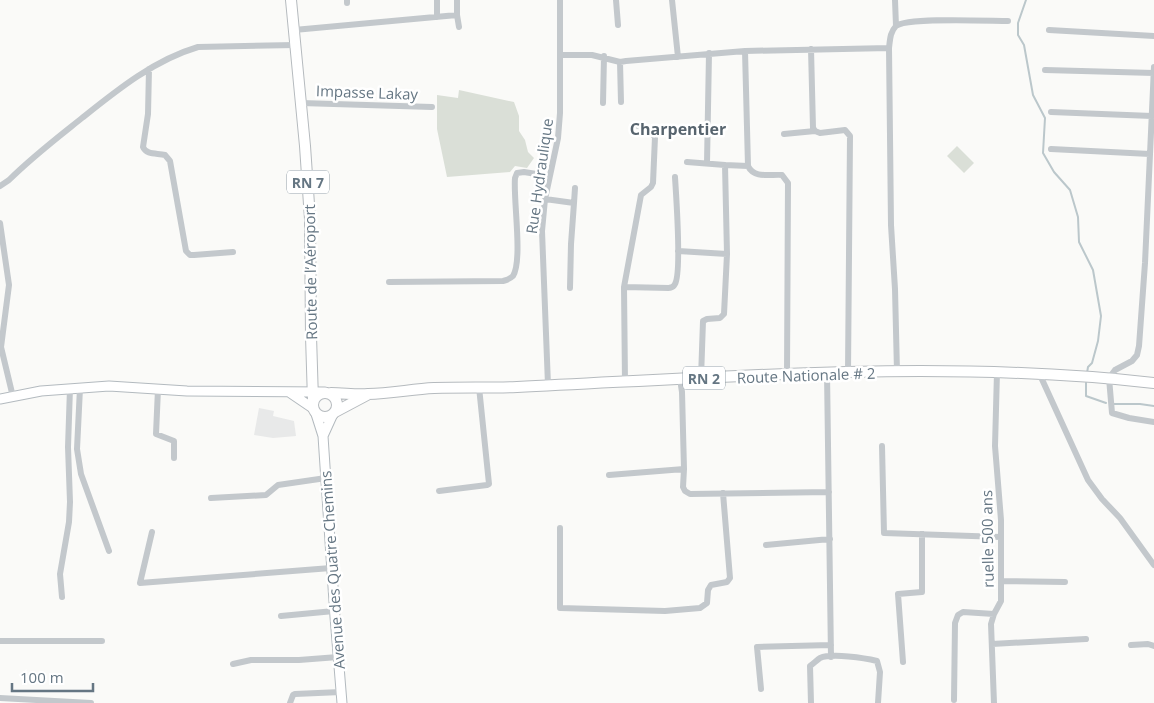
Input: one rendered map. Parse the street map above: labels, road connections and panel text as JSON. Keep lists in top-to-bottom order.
{
  "streets": {
    "main road": [
      "RN 7",
      "Route de l’Aéroport",
      "Route Nationale # 2",
      "RN 2",
      "Avenue des Quatre Chemins"
    ],
    "street": ["Impasse Lakay", "Rue Hydraulique", "ruelle 500 ans"]
  },
  "crossings": [
    ["Impasse Lakay", "Route de l’Aéroport"],
    ["Rue Hydraulique", "Route Nationale # 2"],
    ["Route de l’Aéroport", "Route Nationale # 2"],
    ["Route de l’Aéroport", "Avenue des Quatre Chemins"],
    ["Route Nationale # 2", "ruelle 500 ans"],
    ["Route Nationale # 2", "Avenue des Quatre Chemins"]
  ],
  "districts": ["Charpentier"],
  "scale_bar": "100 m"
}
